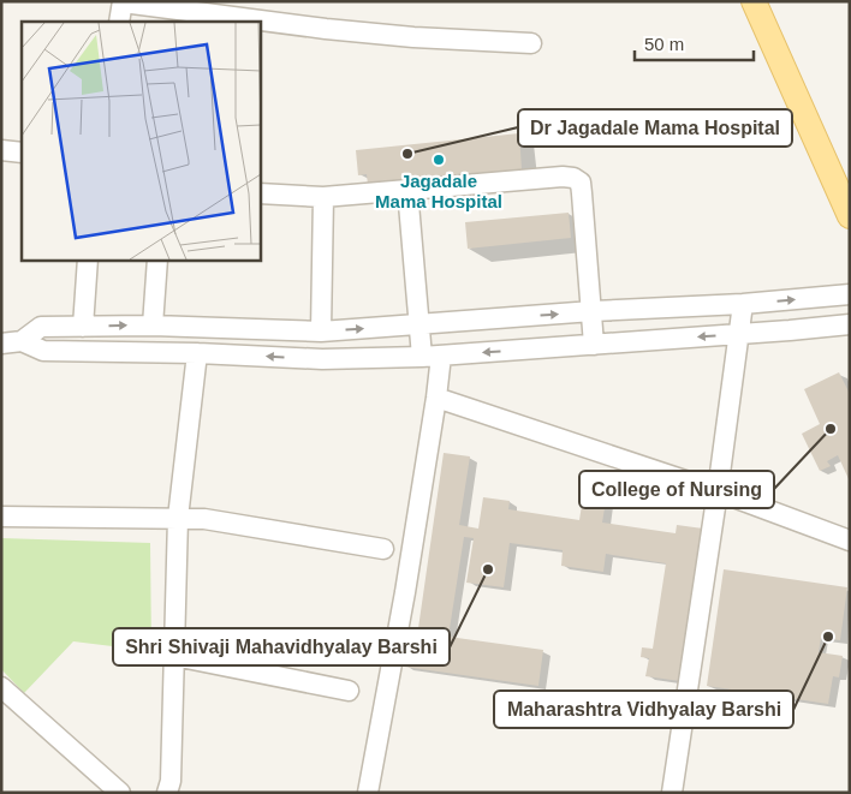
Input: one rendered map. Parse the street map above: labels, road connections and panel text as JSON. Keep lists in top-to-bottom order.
{
  "places": [
    "Dr Jagadale Mama Hospital",
    "Jagadale Mama Hospital",
    "College of Nursing",
    "Shri Shivaji Mahavidhyalay Barshi",
    "Maharashtra Vidhyalay Barshi"
  ],
  "scale_bar": "50 m"
}
